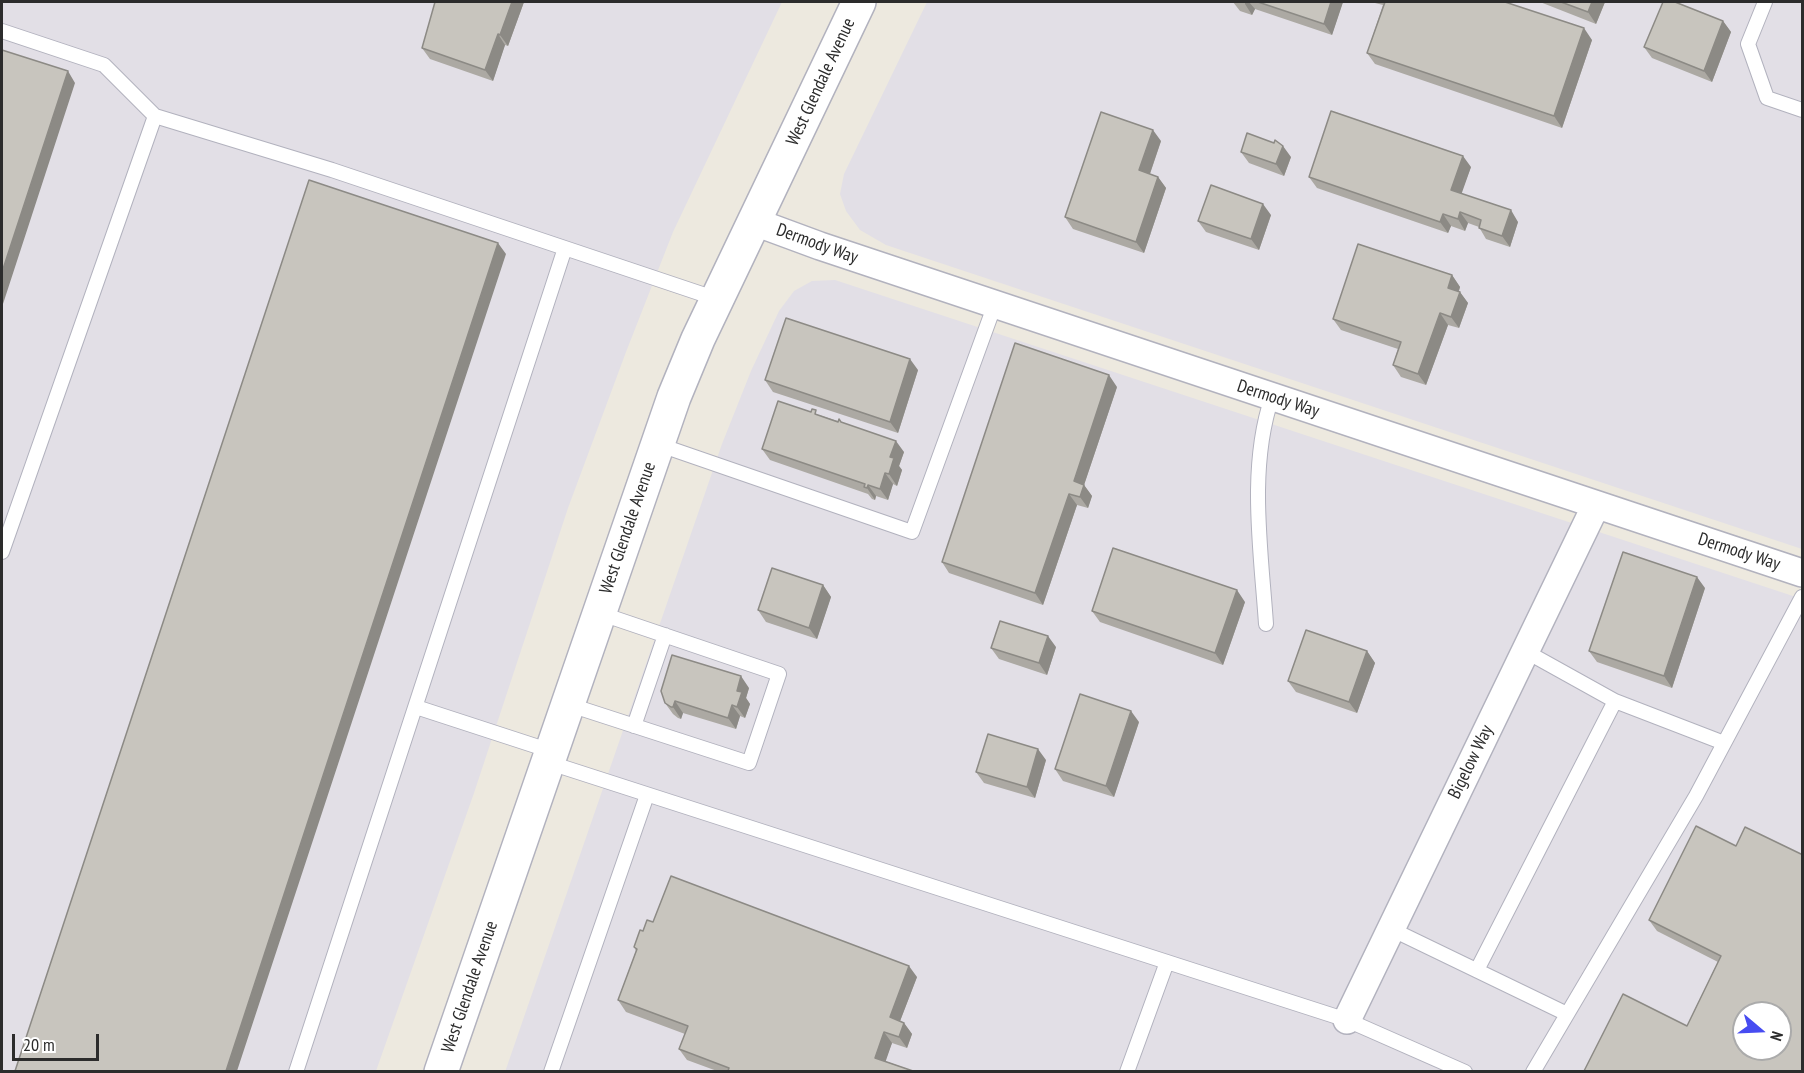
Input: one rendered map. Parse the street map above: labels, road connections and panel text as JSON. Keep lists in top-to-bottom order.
{
  "streets": {
    "main road": ["West Glendale Avenue"],
    "street": ["Dermody Way", "Bigelow Way"]
  },
  "crossings": [
    ["West Glendale Avenue", "Dermody Way"],
    ["Dermody Way", "Bigelow Way"]
  ],
  "scale_bar": "20 m",
  "north": "right"
}
